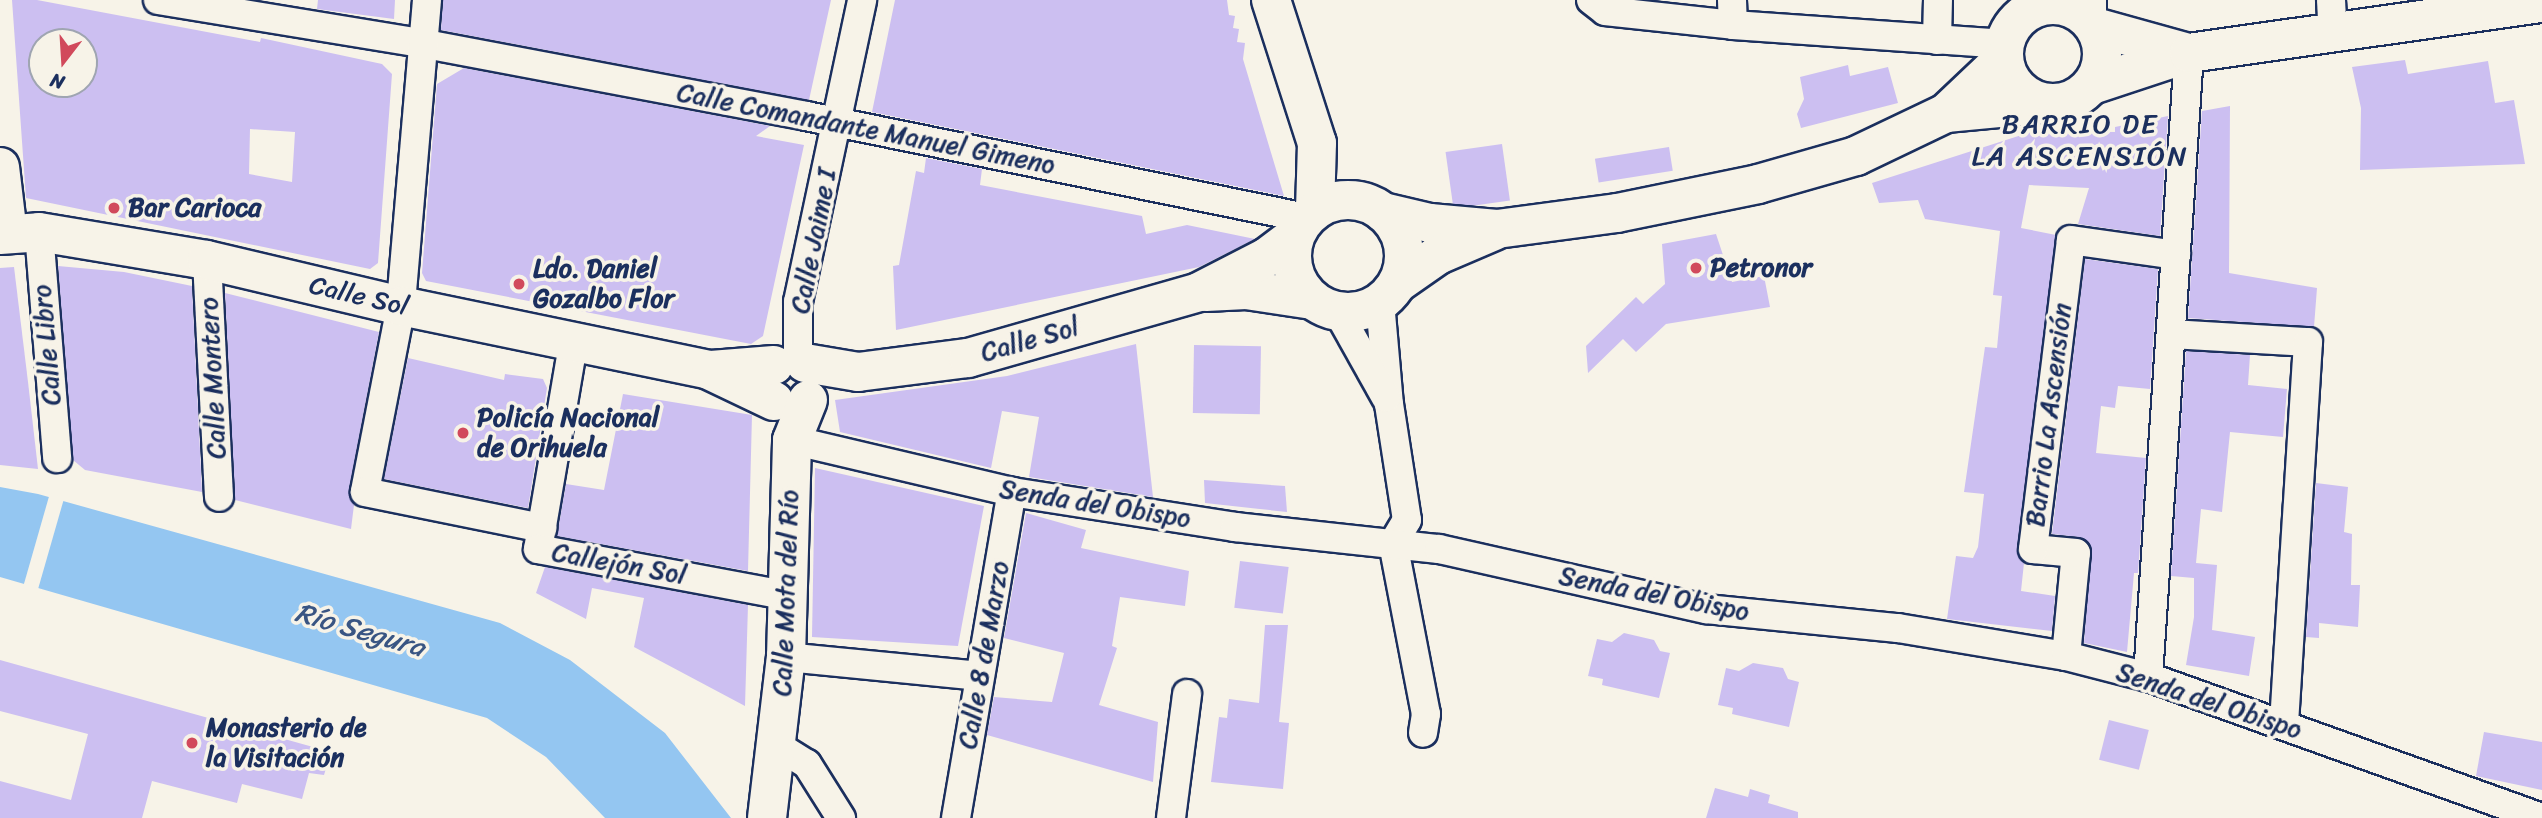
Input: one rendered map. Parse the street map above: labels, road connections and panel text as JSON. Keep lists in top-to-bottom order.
{
  "streets": {
    "street": [
      "Calle Comandante Manuel Gimeno",
      "Calle Jaime I",
      "Calle Sol",
      "Calle Libro",
      "Calle Montero",
      "Barrio La Ascensión",
      "Senda del Obispo",
      "Callejón Sol",
      "Calle Mota del Río",
      "Calle 8 de Marzo"
    ]
  },
  "crossings": [
    ["Calle Comandante Manuel Gimeno", "Calle Jaime I"],
    ["Calle Jaime I", "Calle Sol"],
    ["Calle Jaime I", "Senda del Obispo"],
    ["Calle Jaime I", "Calle Mota del Río"],
    ["Calle Sol", "Calle Libro"],
    ["Calle Sol", "Calle Montero"],
    ["Calle Sol", "Senda del Obispo"],
    ["Calle Sol", "Callejón Sol"],
    ["Calle Sol", "Calle Mota del Río"],
    ["Barrio La Ascensión", "Senda del Obispo"],
    ["Senda del Obispo", "Calle Mota del Río"],
    ["Senda del Obispo", "Calle 8 de Marzo"],
    ["Callejón Sol", "Calle Mota del Río"]
  ],
  "districts": ["BARRIO DE LA ASCENSIÓN"],
  "water": ["Río Segura"],
  "places": [
    "Bar Carioca",
    "Petronor",
    "Ldo. Daniel Gozalbo Flor",
    "Policía Nacional de Orihuela",
    "Monasterio de la Visitación"
  ],
  "north": "bottom"
}
